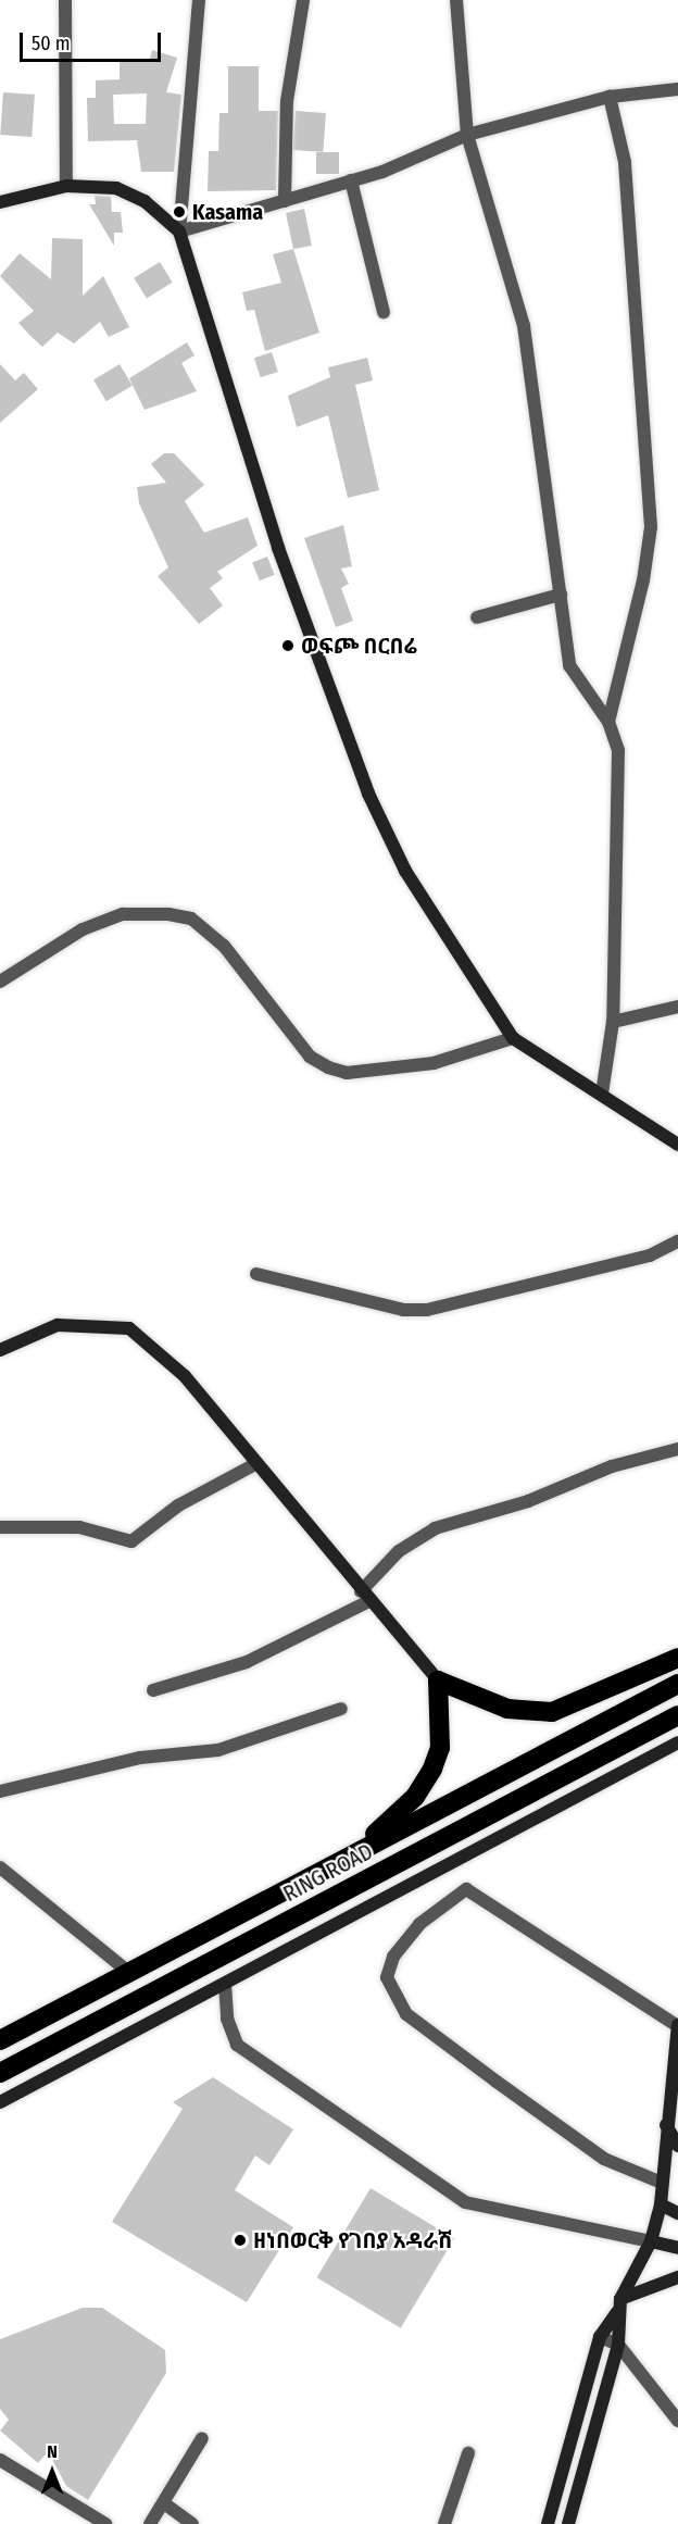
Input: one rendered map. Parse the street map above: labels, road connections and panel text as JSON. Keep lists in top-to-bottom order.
{
  "streets": {
    "highway": ["RING ROAD"]
  },
  "places": ["Kasama", "ወፍጮ በርበሬ", "ዘነበወርቅ የገበያ አዳራሽ"],
  "scale_bar": "50 m",
  "north": "top"
}
